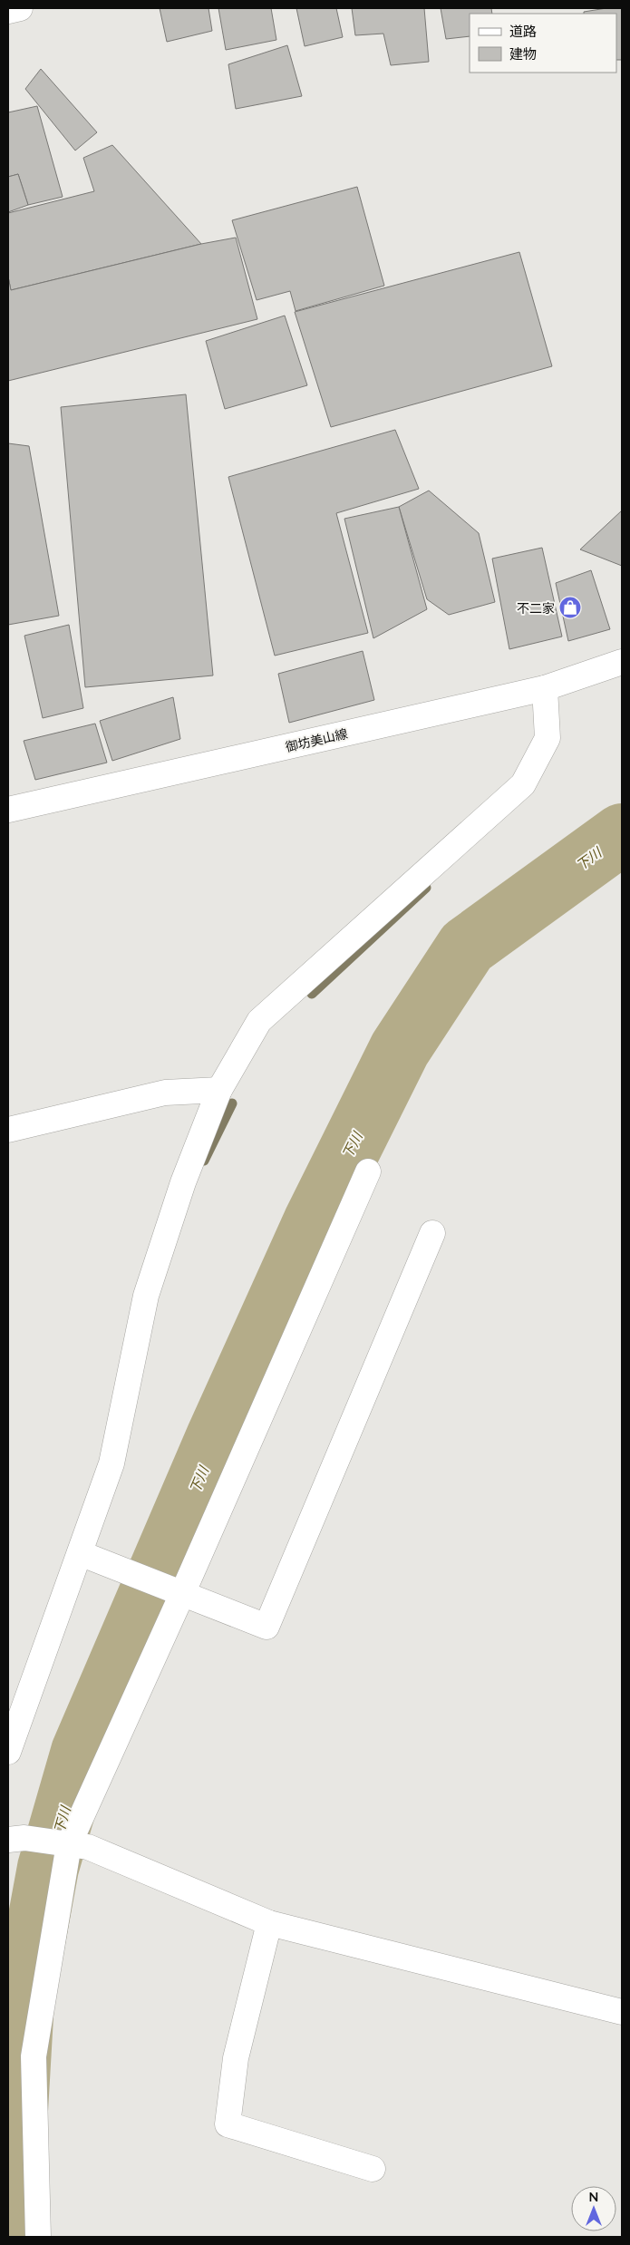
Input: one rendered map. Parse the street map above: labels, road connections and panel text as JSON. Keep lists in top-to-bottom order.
{
  "streets": {
    "street": ["御坊美山線"]
  },
  "water": ["下川"],
  "places": {
    "shop": ["不二家"]
  },
  "legend": ["道路", "建物"],
  "north": "top"
}
